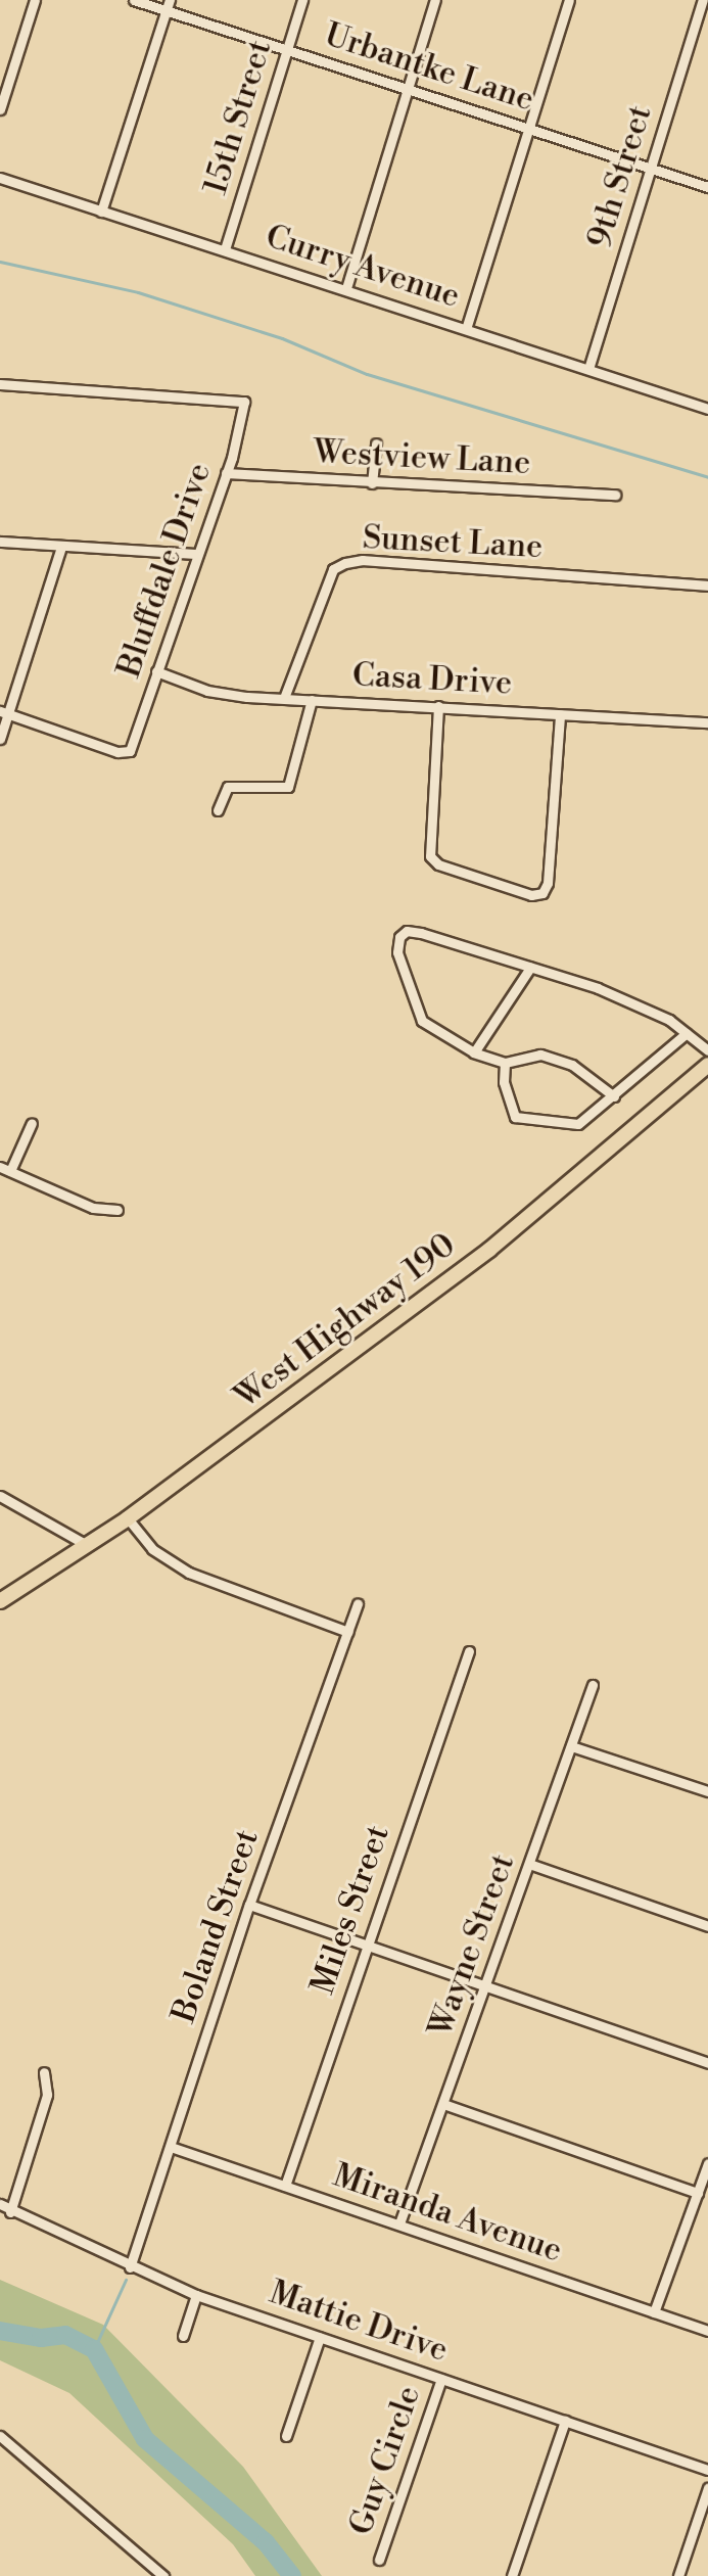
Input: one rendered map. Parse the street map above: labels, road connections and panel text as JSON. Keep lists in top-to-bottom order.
{
  "streets": {
    "main road": ["West Highway 190"],
    "street": [
      "Urbantke Lane",
      "15th Street",
      "9th Street",
      "Curry Avenue",
      "Westview Lane",
      "Sunset Lane",
      "Bluffdale Drive",
      "Casa Drive",
      "Miles Street",
      "Boland Street",
      "Wayne Street",
      "Miranda Avenue",
      "Mattie Drive",
      "Guy Circle"
    ]
  },
  "crossings": [
    ["Urbantke Lane", "15th Street"],
    ["Urbantke Lane", "9th Street"],
    ["15th Street", "Curry Avenue"],
    ["9th Street", "Curry Avenue"],
    ["Westview Lane", "Bluffdale Drive"],
    ["Sunset Lane", "Casa Drive"],
    ["Bluffdale Drive", "Casa Drive"],
    ["Miles Street", "Miranda Avenue"],
    ["Boland Street", "Miranda Avenue"],
    ["Boland Street", "Mattie Drive"],
    ["Wayne Street", "Miranda Avenue"],
    ["Mattie Drive", "Guy Circle"]
  ]
}
